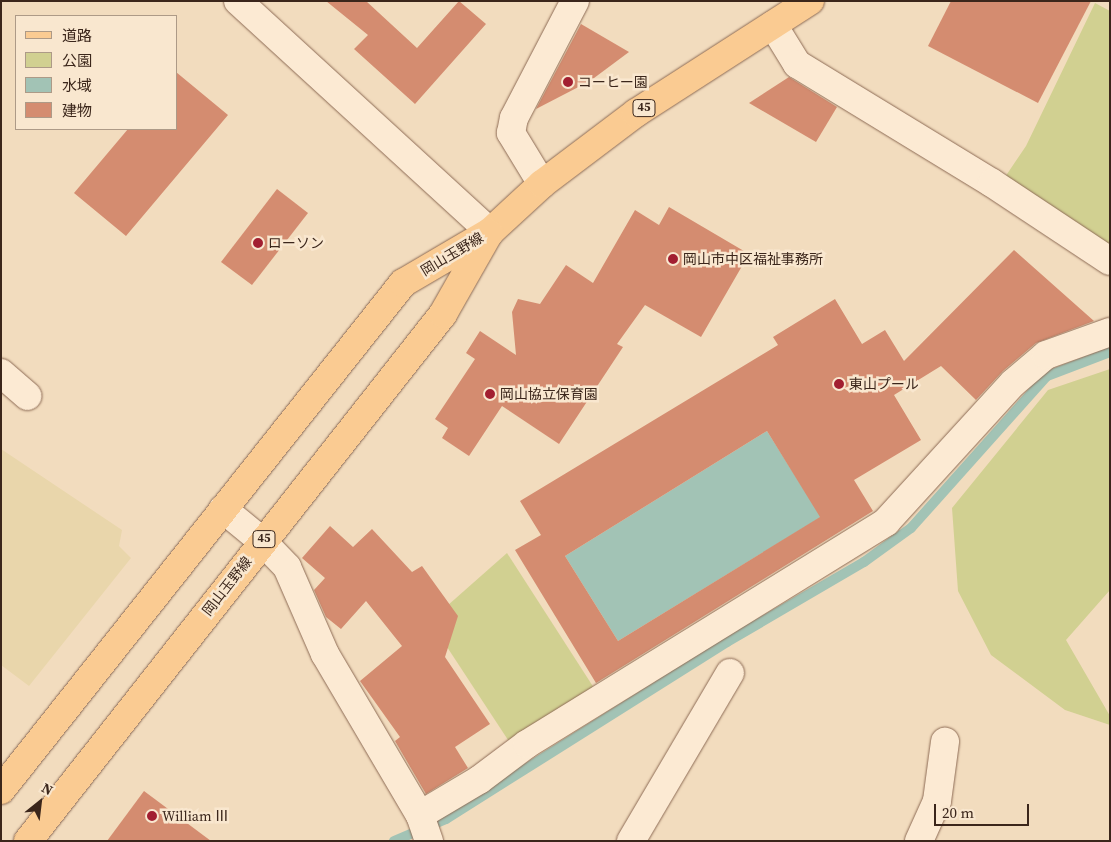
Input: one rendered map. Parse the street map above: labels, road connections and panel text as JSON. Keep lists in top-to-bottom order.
{
  "streets": {
    "main road": ["45", "岡山玉野線"]
  },
  "places": [
    "コーヒー園",
    "ローソン",
    "岡山市中区福祉事務所",
    "東山プール",
    "岡山協立保育園",
    "William Ⅲ"
  ],
  "legend": [
    "道路",
    "公園",
    "水域",
    "建物"
  ],
  "scale_bar": "20 m",
  "north": "top right"
}
